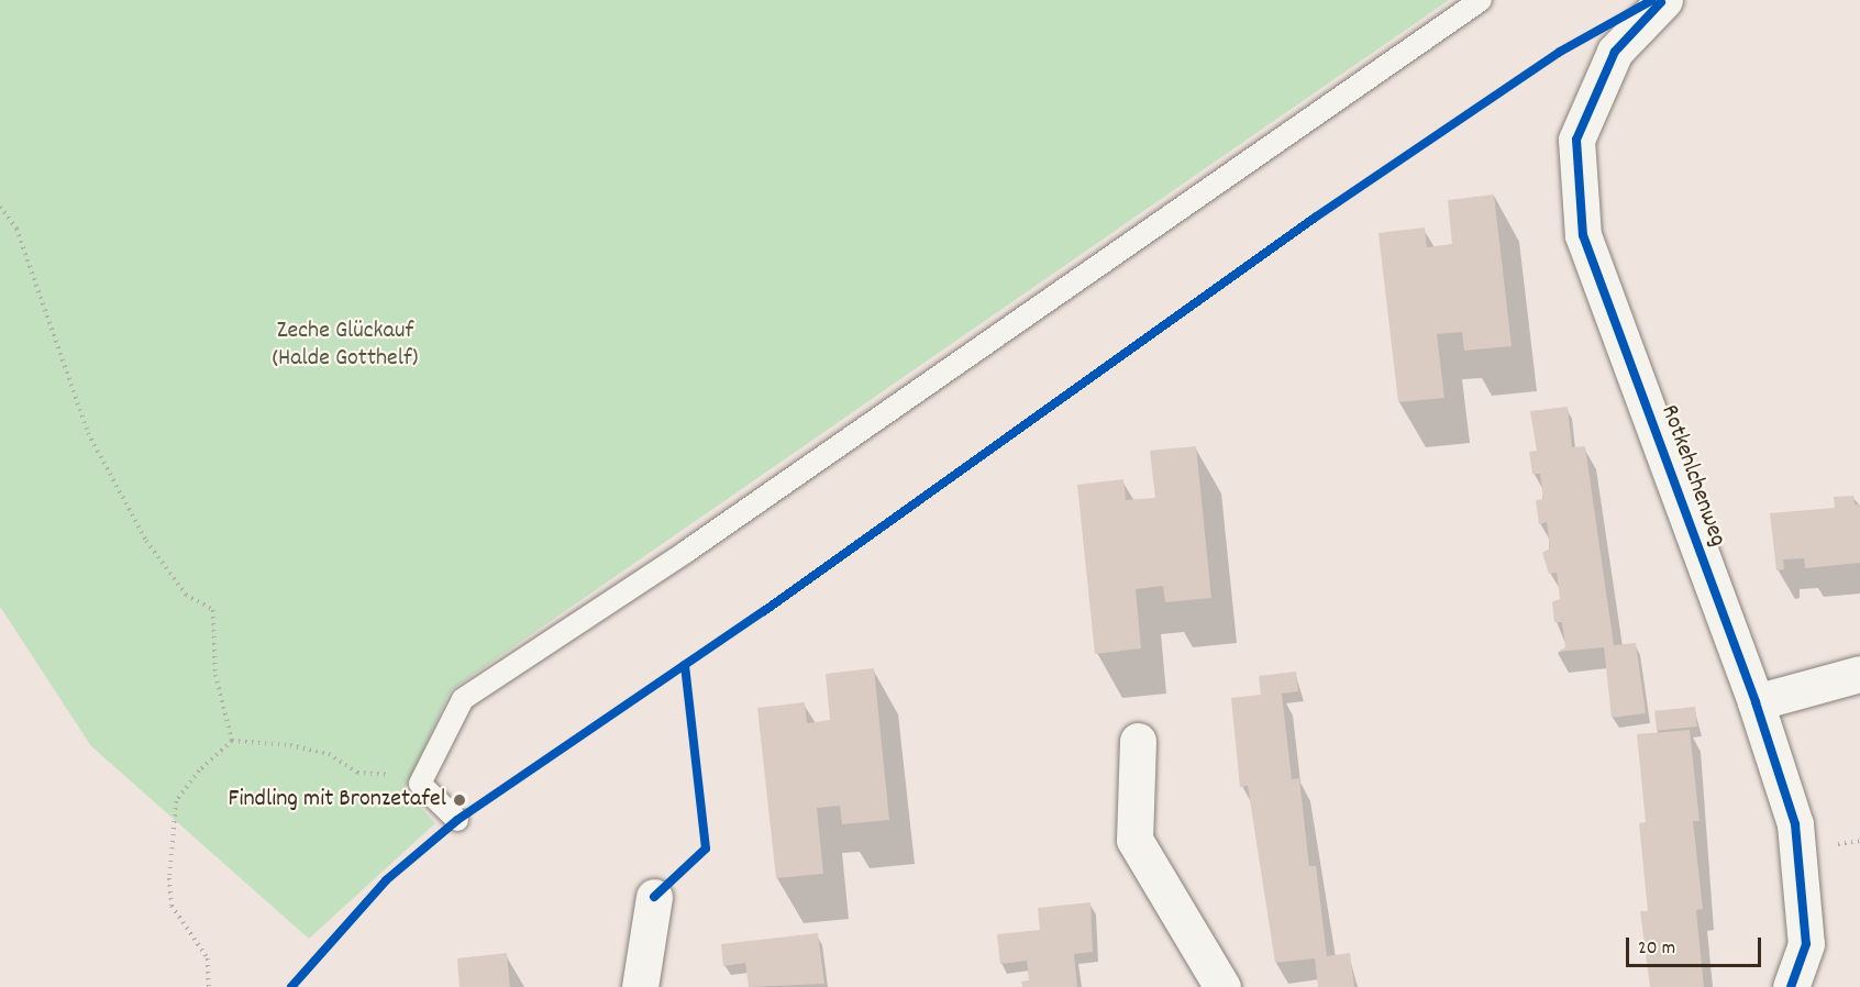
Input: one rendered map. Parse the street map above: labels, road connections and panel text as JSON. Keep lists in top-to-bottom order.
{
  "streets": {
    "street": ["Rotkehlchenweg"]
  },
  "parks": ["Zeche Glückauf (Halde Gotthelf)"],
  "places": ["Findling mit Bronzetafel"],
  "scale_bar": "20 m"
}
